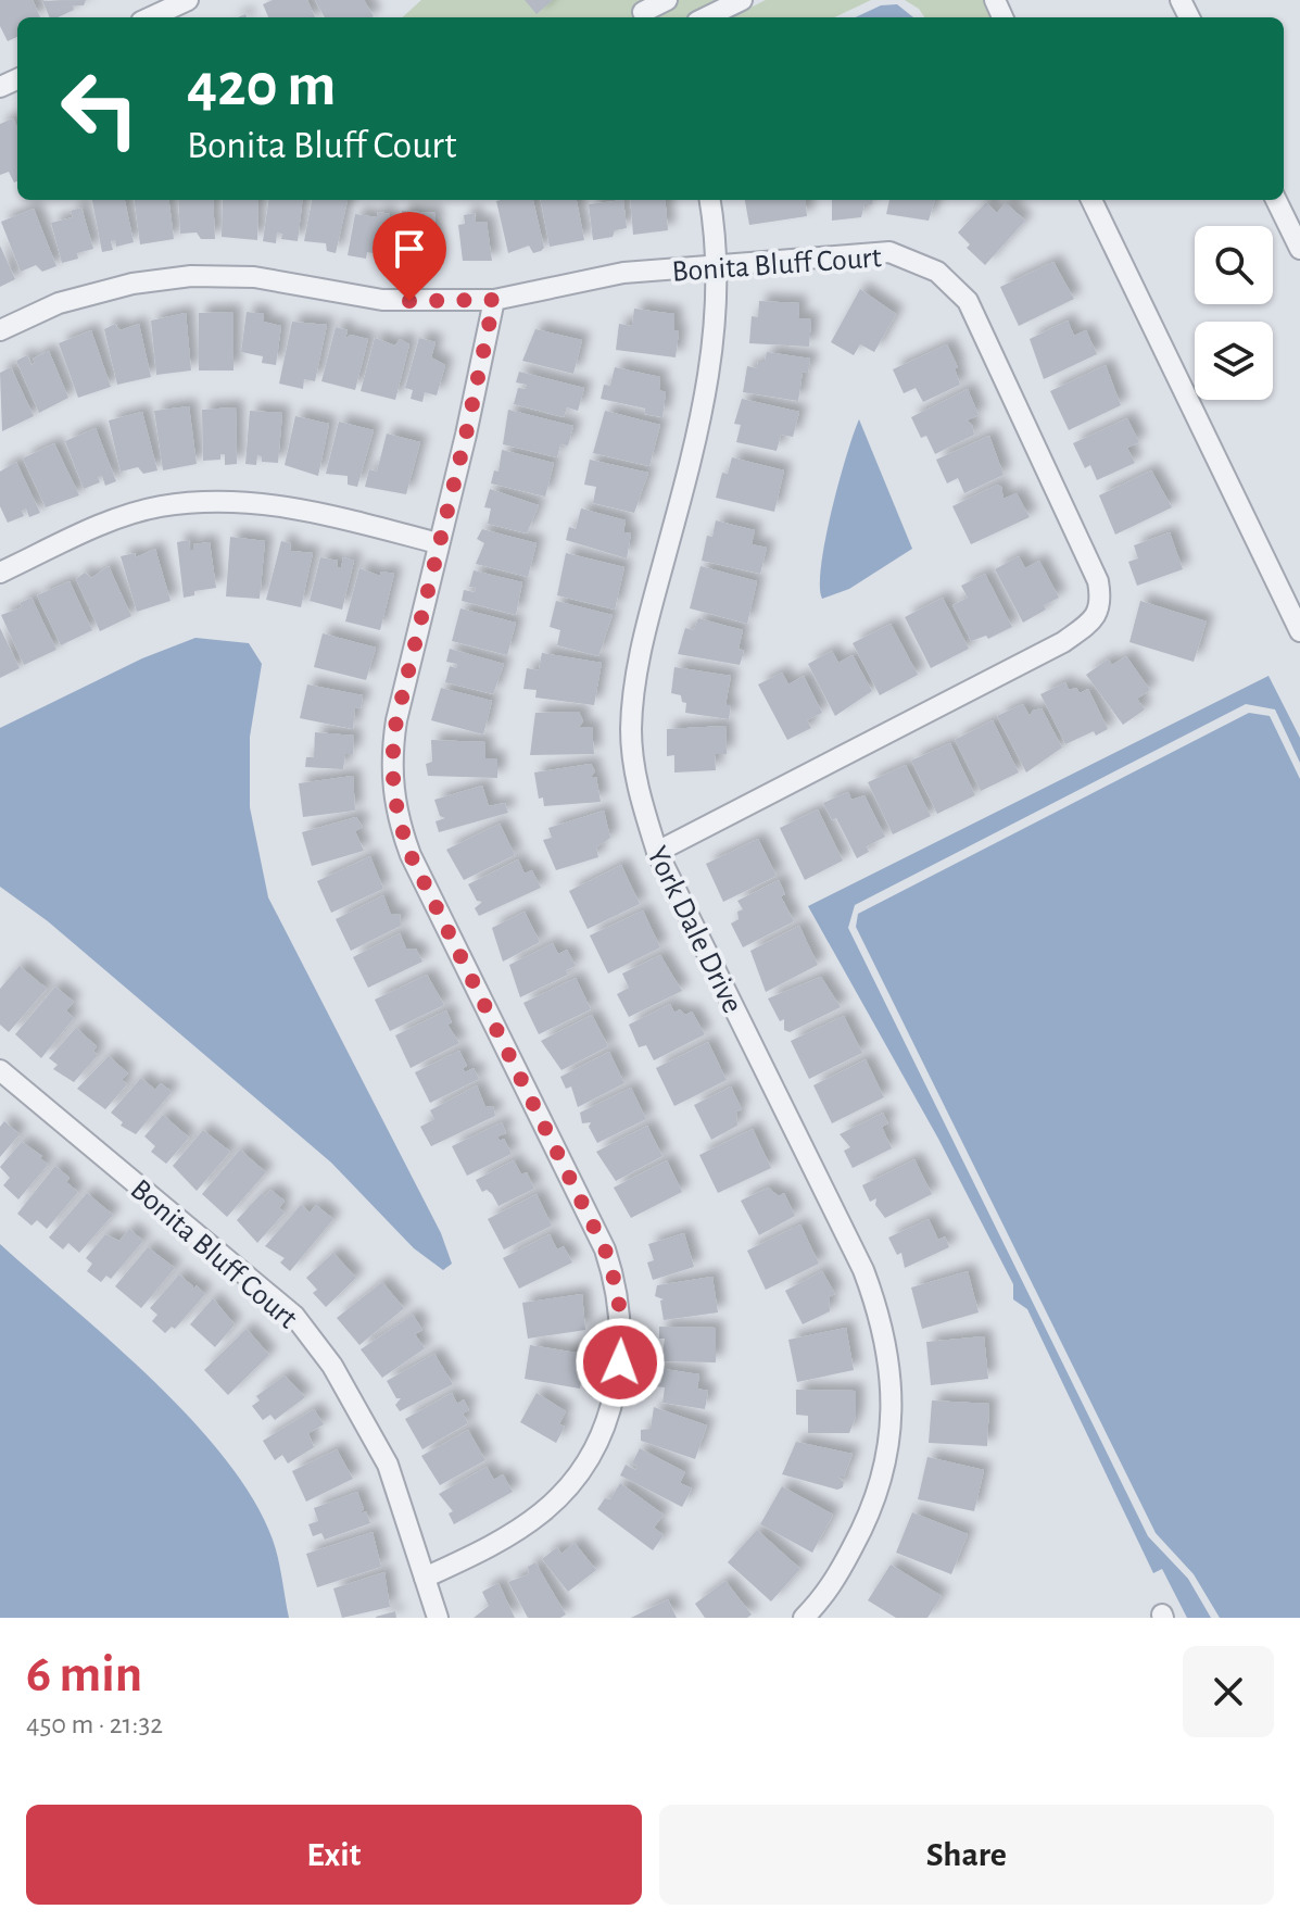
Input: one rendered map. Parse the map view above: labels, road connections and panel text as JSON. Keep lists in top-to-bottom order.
{
  "streets": {
    "street": ["Bonita Bluff Court", "York Dale Drive"]
  },
  "crossings": [
    ["Bonita Bluff Court", "York Dale Drive"]
  ],
  "page": {
    "turn": ["420 m", "Bonita Bluff Court"],
    "heading": ["6 min", "450 m · 21:32"],
    "buttons": ["Exit", "Share"]
  }
}
